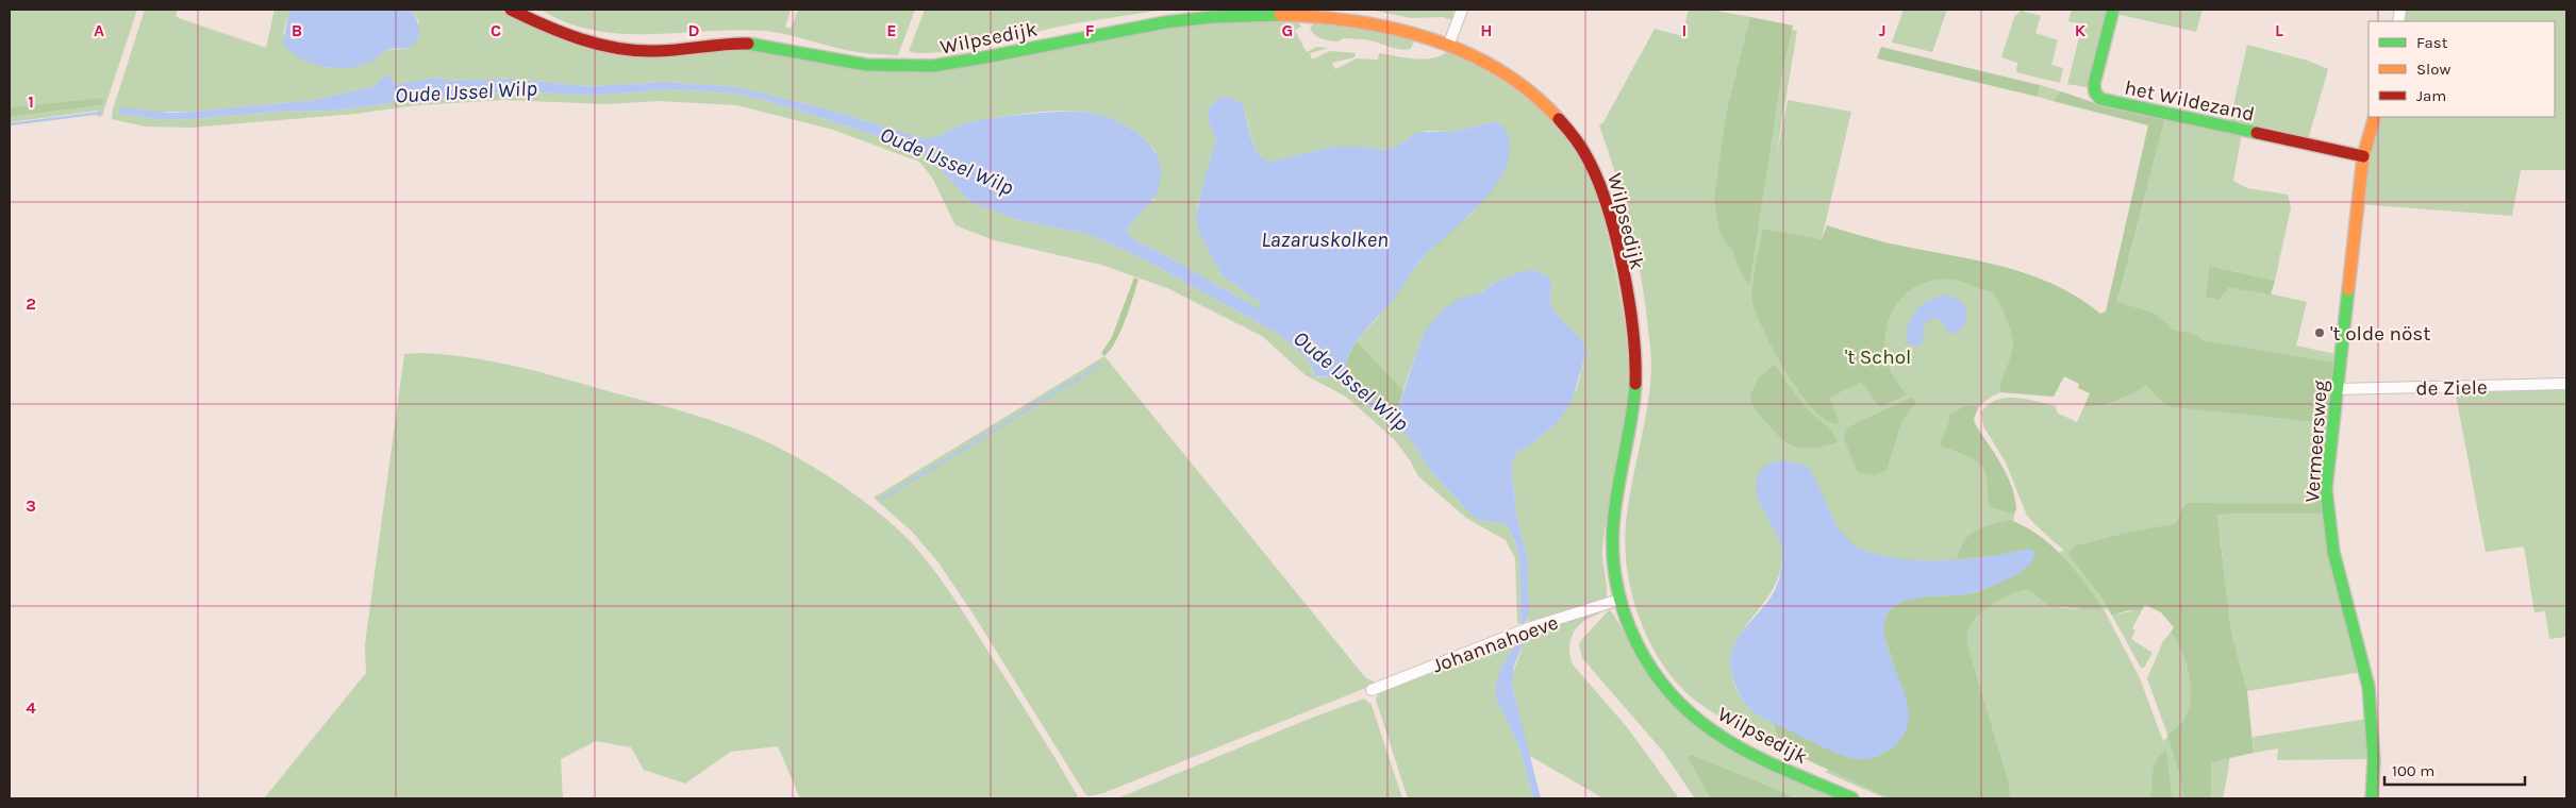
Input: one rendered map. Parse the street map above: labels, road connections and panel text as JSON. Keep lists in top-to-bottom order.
{
  "streets": {
    "main road": ["Wilpsedijk", "het Wildezand", "Vermeersweg"],
    "street": ["de Ziele", "Johannahoeve"]
  },
  "crossings": [
    ["Wilpsedijk", "Johannahoeve"],
    ["het Wildezand", "Vermeersweg"],
    ["de Ziele", "Vermeersweg"]
  ],
  "water": ["Oude IJssel Wilp", "Lazaruskolken"],
  "parks": ["'t Schol"],
  "places": ["'t olde nöst"],
  "legend": ["Fast", "Slow", "Jam"],
  "scale_bar": "100 m",
  "grid": {
    "columns": [
      "A",
      "B",
      "C",
      "D",
      "E",
      "F",
      "G",
      "H",
      "I",
      "J",
      "K",
      "L"
    ],
    "rows": [
      "1",
      "2",
      "3",
      "4"
    ]
  }
}
